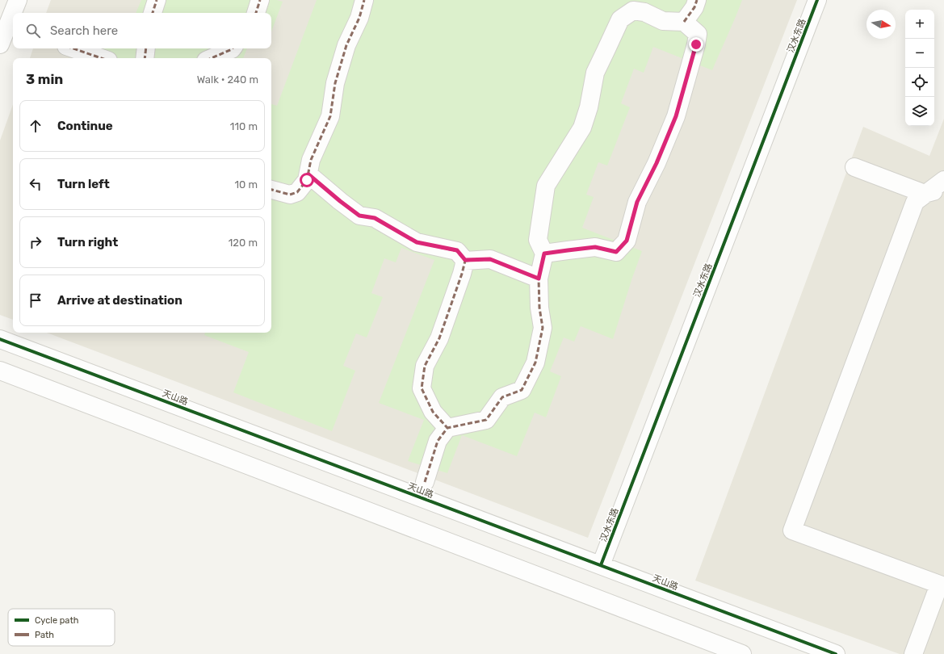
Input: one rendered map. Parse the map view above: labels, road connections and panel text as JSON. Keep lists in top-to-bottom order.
{
  "streets": {
    "street": ["汉水东路", "天山路"]
  },
  "crossings": [
    ["汉水东路", "天山路"]
  ],
  "legend": ["Cycle path", "Path"],
  "north": "right",
  "page": {
    "map_buttons": ["+", "−"],
    "search": "Search here",
    "heading": ["3 min", "Walk · 240 m"],
    "list": [
      ["Continue", "110 m"],
      ["Turn left", "10 m"],
      ["Turn right", "120 m"],
      "Arrive at destination"
    ]
  }
}
